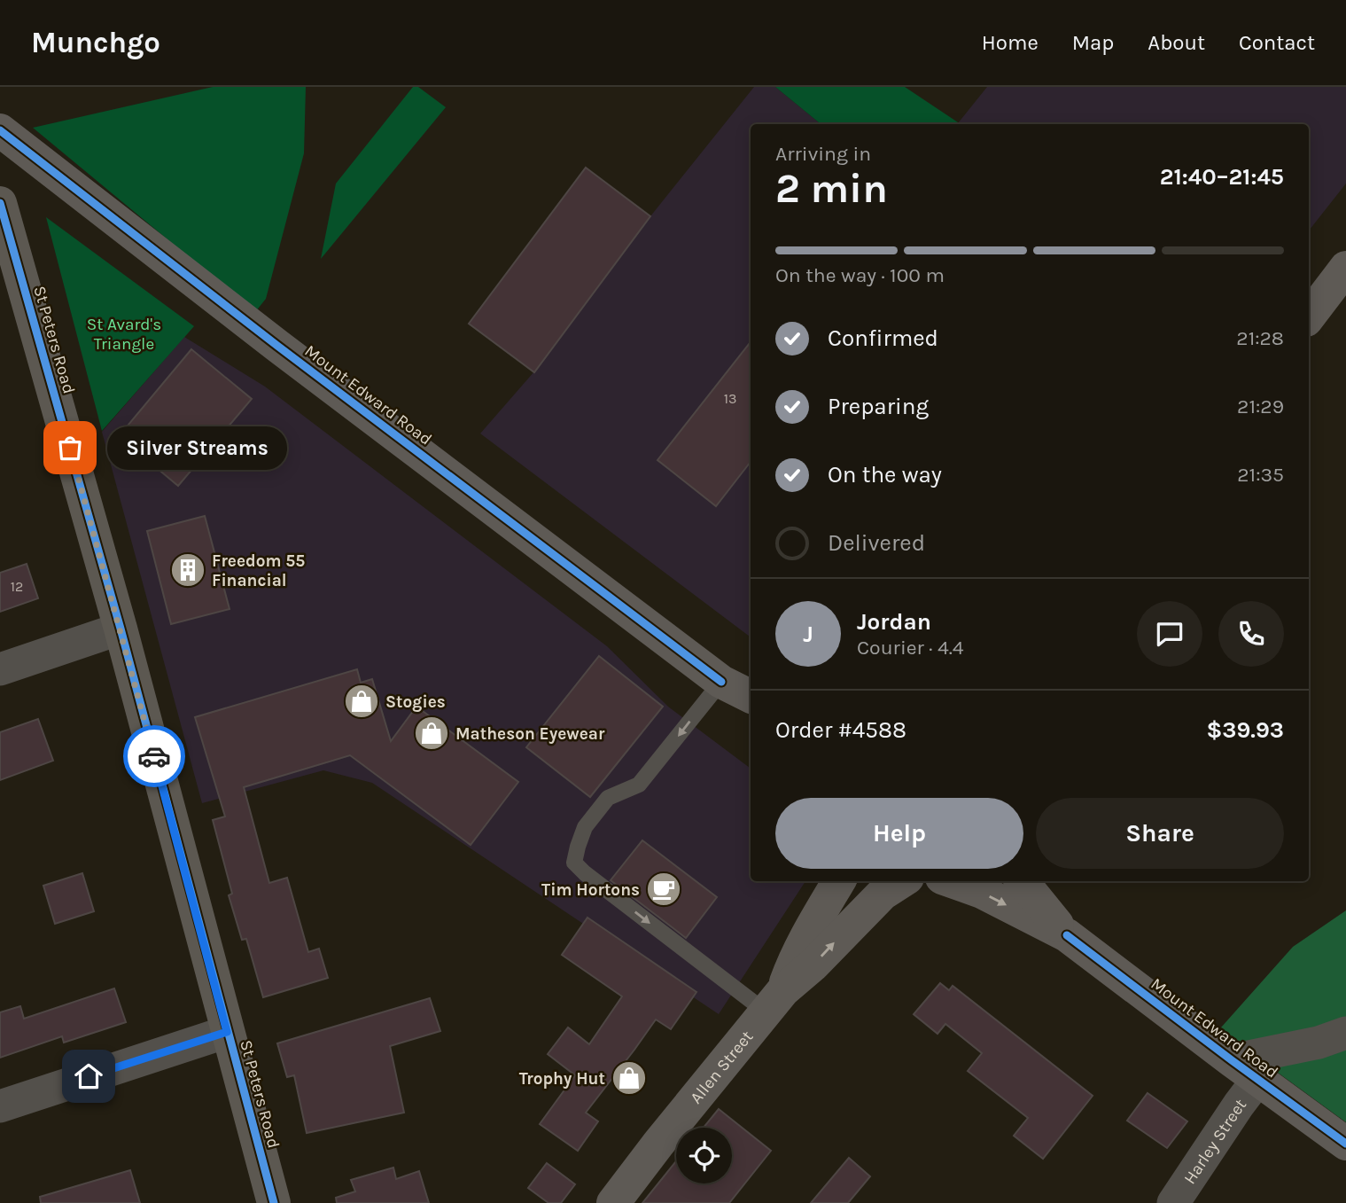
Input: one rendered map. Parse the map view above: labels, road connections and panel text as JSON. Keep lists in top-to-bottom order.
{
  "streets": {
    "main road": ["St Peters Road"],
    "street": ["Mount Edward Road", "Allen Street", "Harley Street"]
  },
  "crossings": [
    ["Mount Edward Road", "Harley Street"]
  ],
  "parks": ["St Avard's Triangle"],
  "places": {
    "other": ["Silver Streams"],
    "building": ["Freedom 55 Financial"],
    "shop": ["Stogies", "Matheson Eyewear", "Trophy Hut"],
    "cafe": ["Tim Hortons"]
  },
  "house_numbers": ["13", "12"],
  "page": {
    "header": "Munchgo",
    "nav": [
      "Home",
      "Map",
      "About",
      "Contact"
    ],
    "heading": ["2 min", "Arriving in", "21:40–21:45"],
    "panel": [
      "Jordan",
      "Courier · 4.4",
      "Order #4588",
      "$39.93"
    ],
    "bar": "On the way · 100 m",
    "list": [
      ["Confirmed", "21:28"],
      ["Preparing", "21:29"],
      ["On the way", "21:35"],
      "Delivered"
    ],
    "bubble": "Silver Streams",
    "round": "J",
    "buttons": ["Help", "Share"]
  }
}
